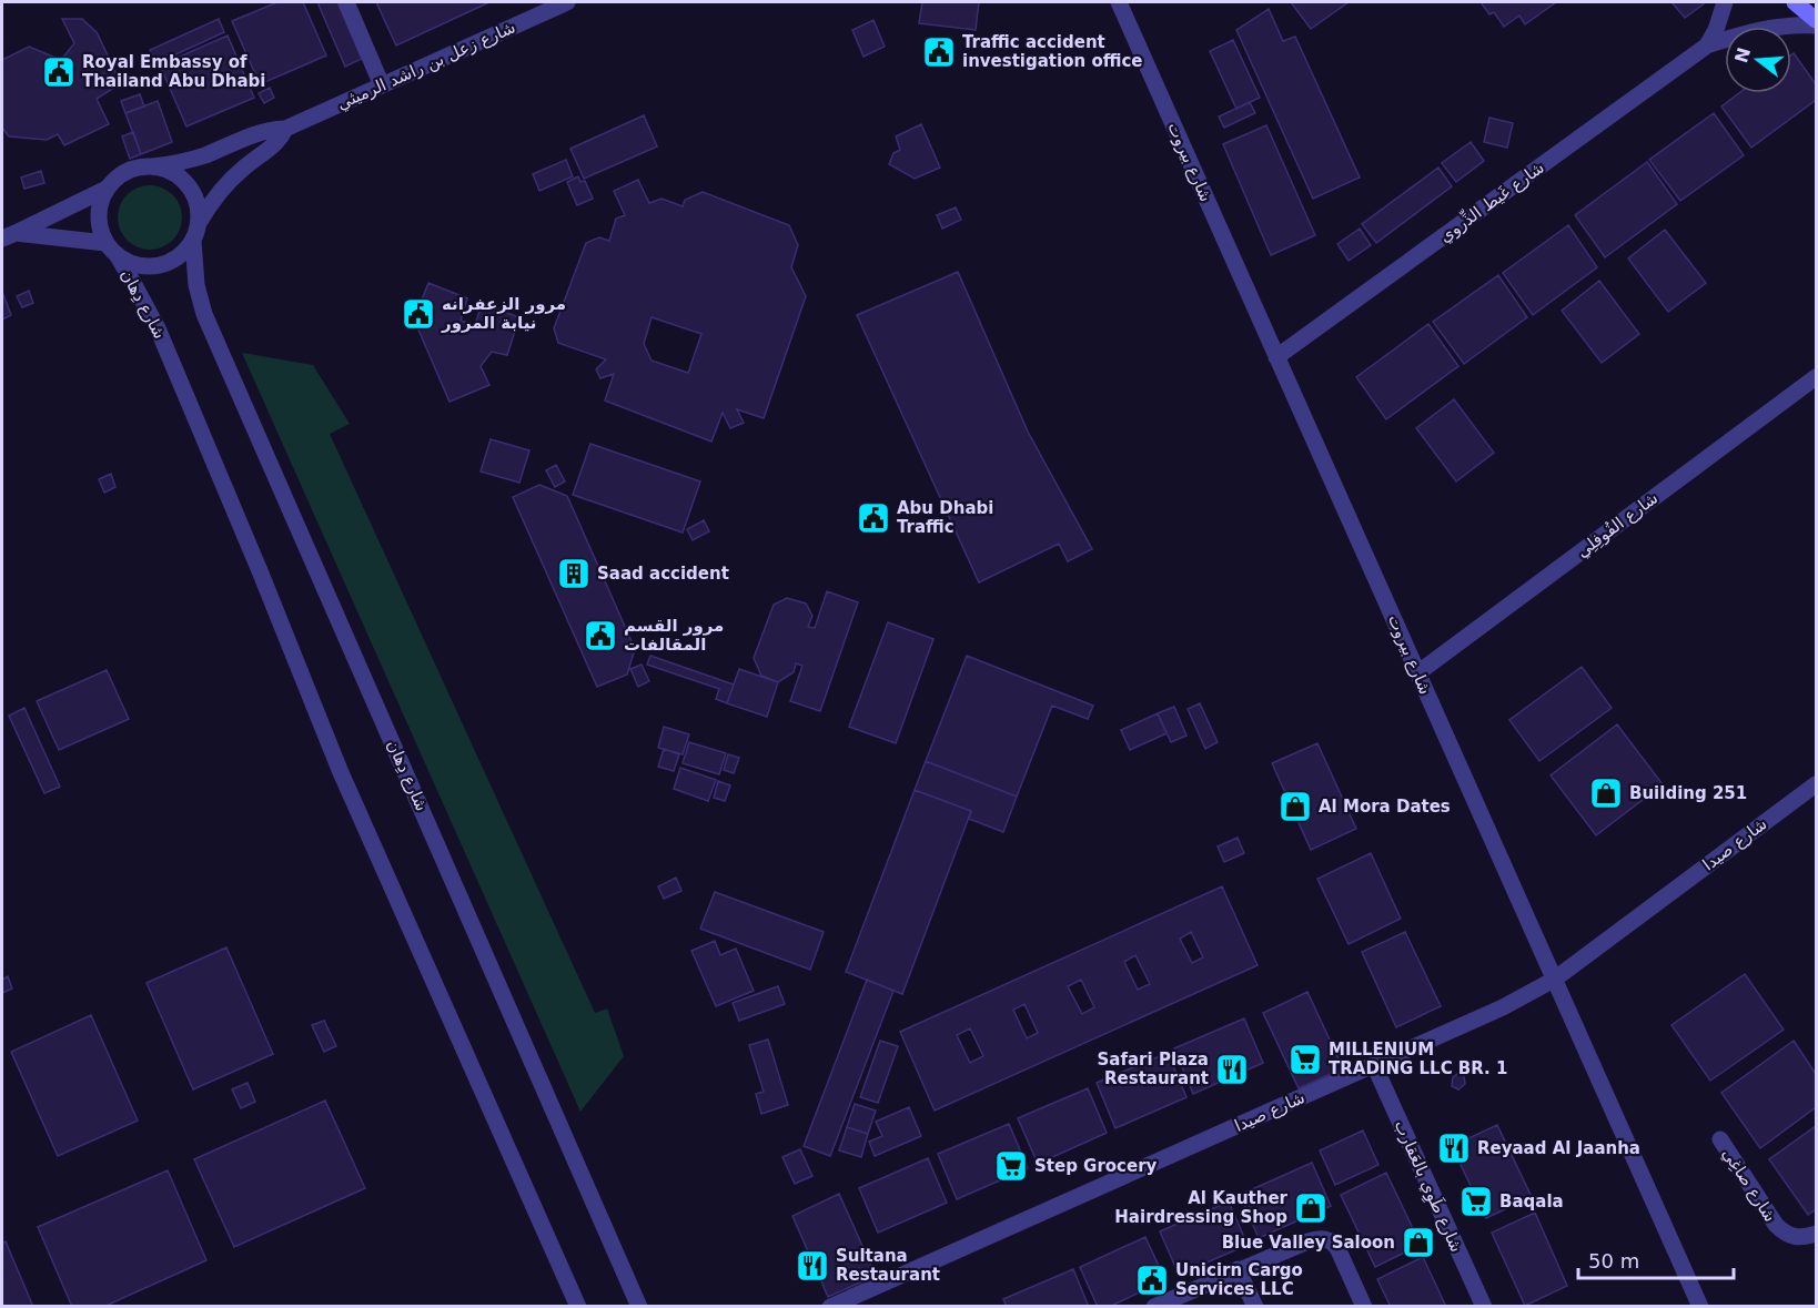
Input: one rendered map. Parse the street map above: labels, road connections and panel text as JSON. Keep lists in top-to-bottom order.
{
  "streets": {
    "street": [
      "شارع زعل بن راشد الرميثي",
      "شارع بيروت",
      "شارع غَيط الذِّروي",
      "شارع دِهان",
      "شارع الفُوفِلِي",
      "شارع صيدا",
      "شارع صاغِي",
      "شارع طَوِي بالعَقارب"
    ]
  },
  "crossings": [
    ["شارع زعل بن راشد الرميثي", "شارع دِهان"],
    ["شارع بيروت", "شارع غَيط الذِّروي"],
    ["شارع بيروت", "شارع الفُوفِلِي"],
    ["شارع بيروت", "شارع صيدا"],
    ["شارع صيدا", "شارع طَوِي بالعَقارب"]
  ],
  "places": {
    "public building": [
      "Traffic accident investigation office",
      "Royal Embassy of Thailand Abu Dhabi",
      "مرور الزعفرانه نيابة المرور",
      "Abu Dhabi Traffic",
      "مرور القسم المقالفات",
      "Unicirn Cargo Services LLC"
    ],
    "building": ["Saad accident"],
    "shop": [
      "Building 251",
      "Al Mora Dates",
      "Al Kauther Hairdressing Shop",
      "Blue Valley Saloon"
    ],
    "supermarket": ["MILLENIUM TRADING LLC BR. 1", "Step Grocery", "Baqala"],
    "restaurant": ["Safari Plaza Restaurant", "Reyaad Al Jaanha", "Sultana Restaurant"]
  },
  "scale_bar": "50 m",
  "north": "left"
}
